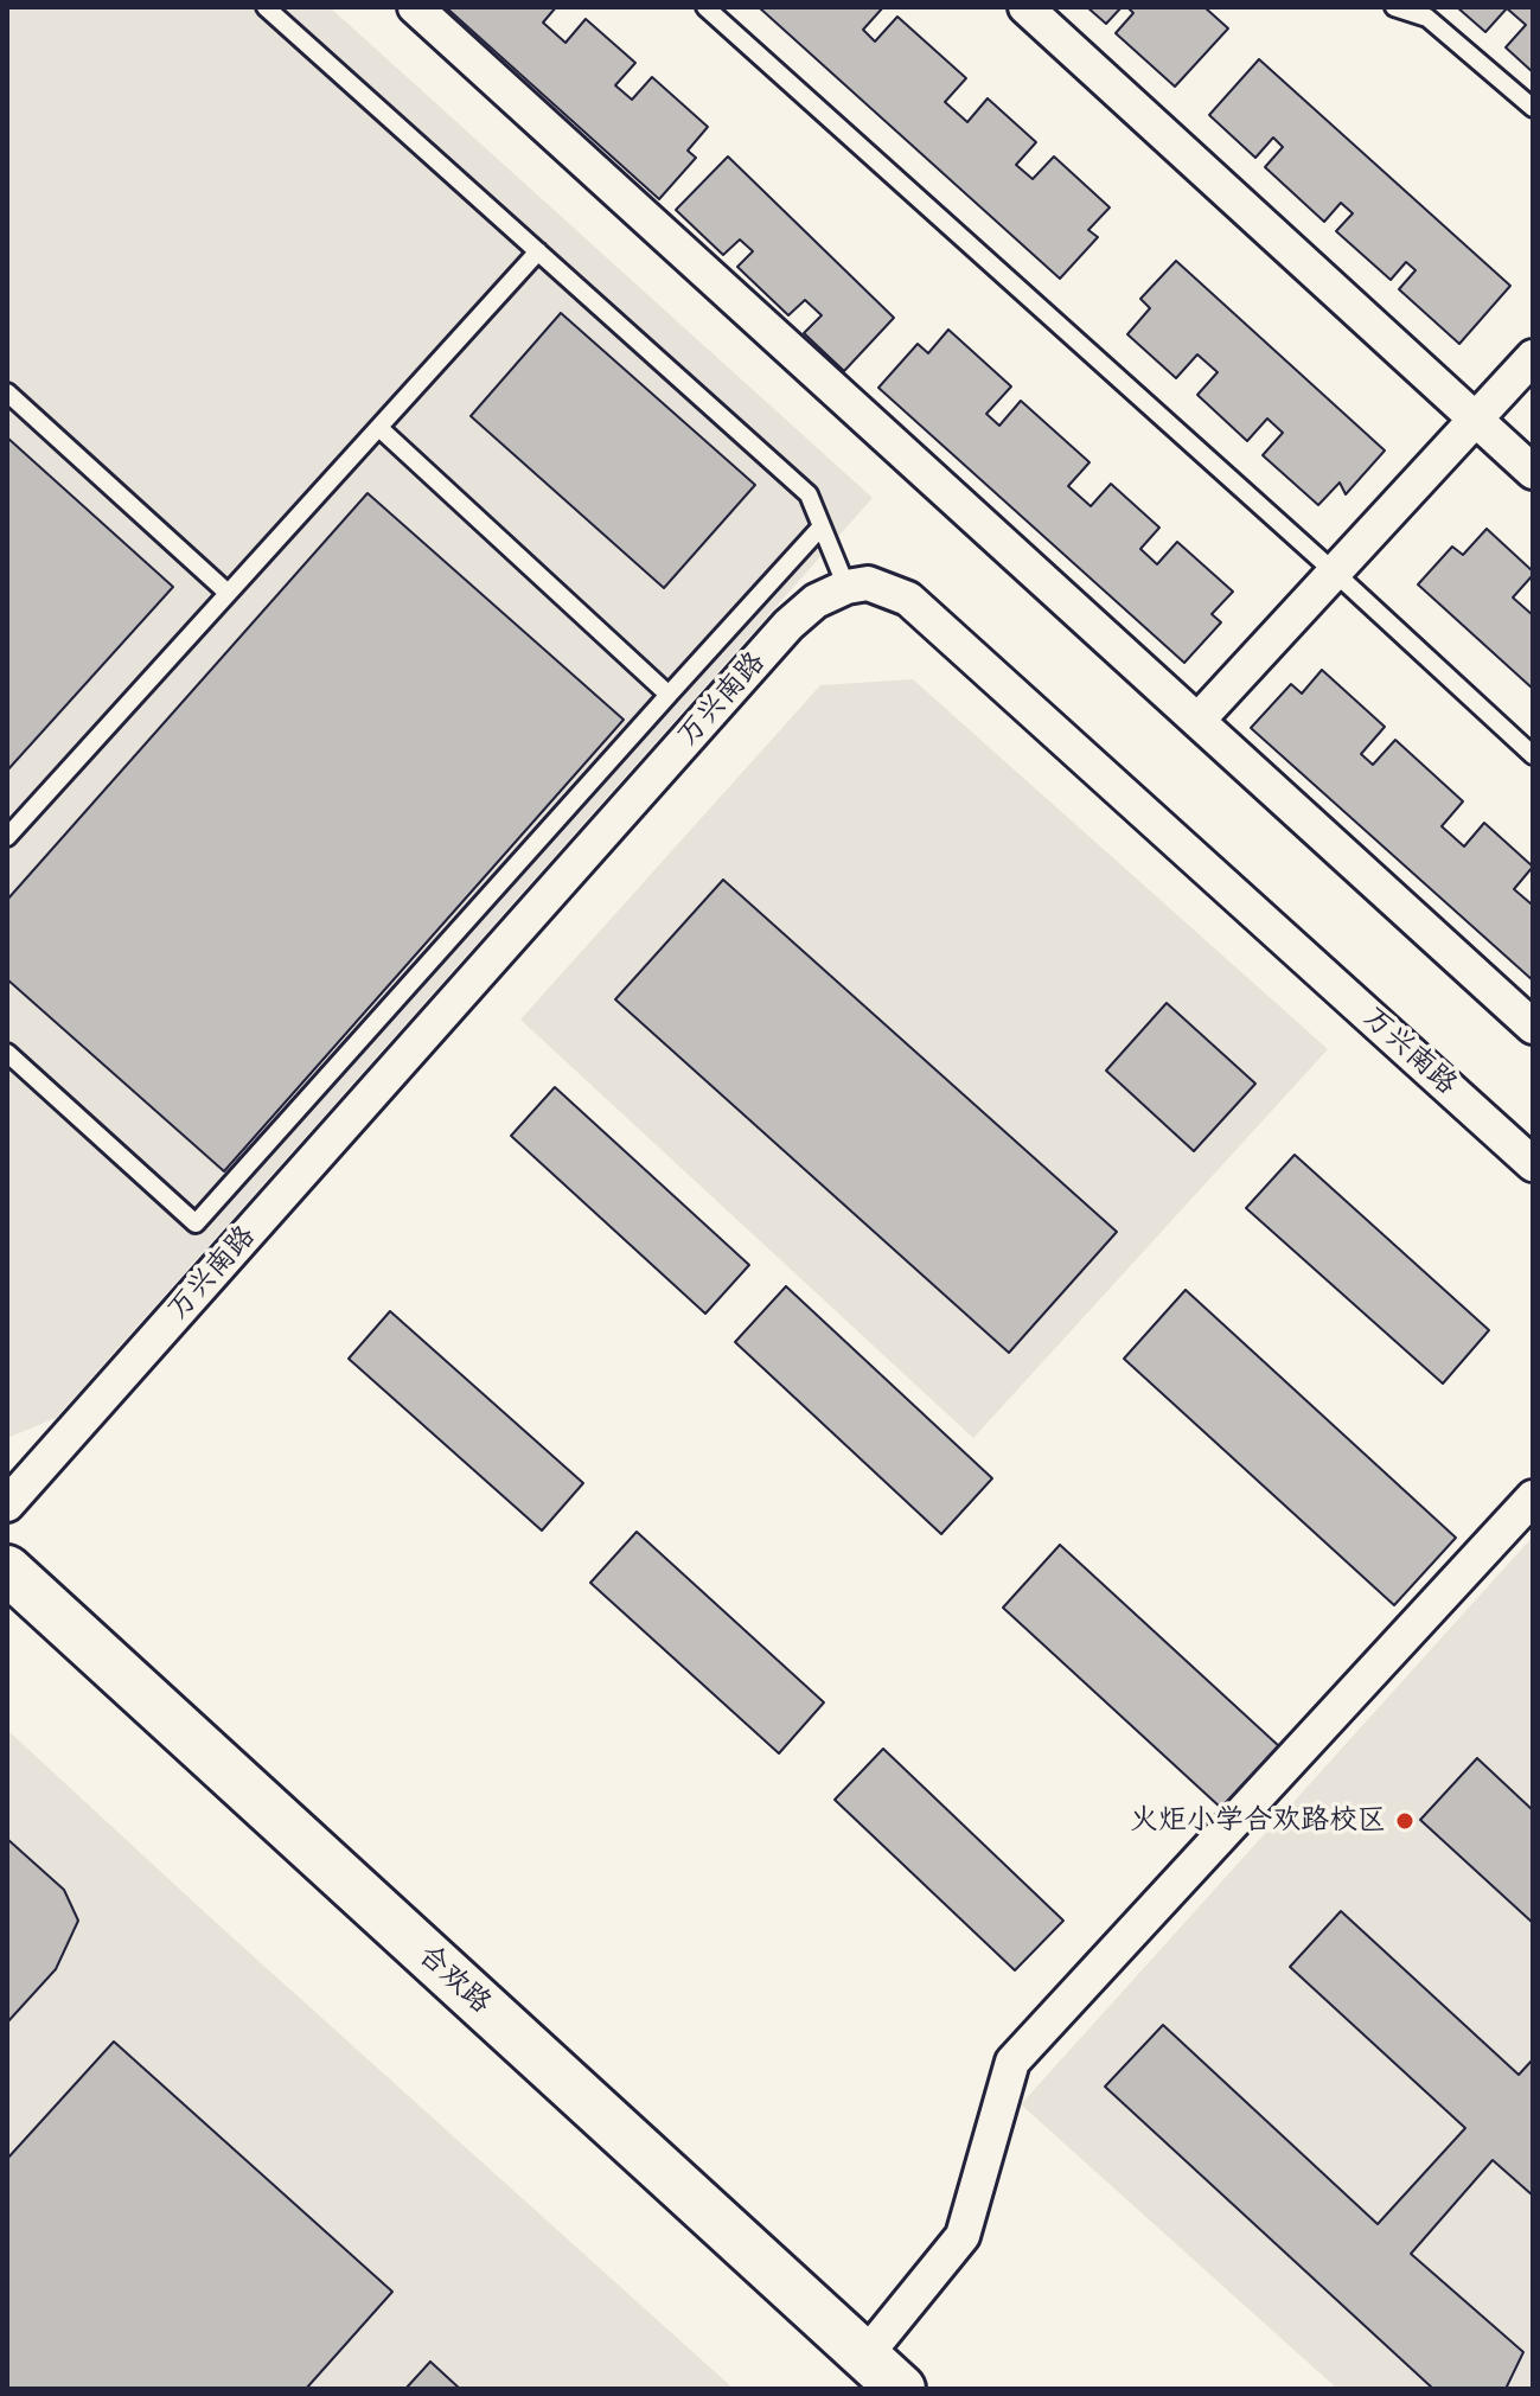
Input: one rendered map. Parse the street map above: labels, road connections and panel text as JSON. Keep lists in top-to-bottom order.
{
  "streets": {
    "street": ["万兴南路", "合欢路"]
  },
  "places": ["火炬小学合欢路校区"]
}
